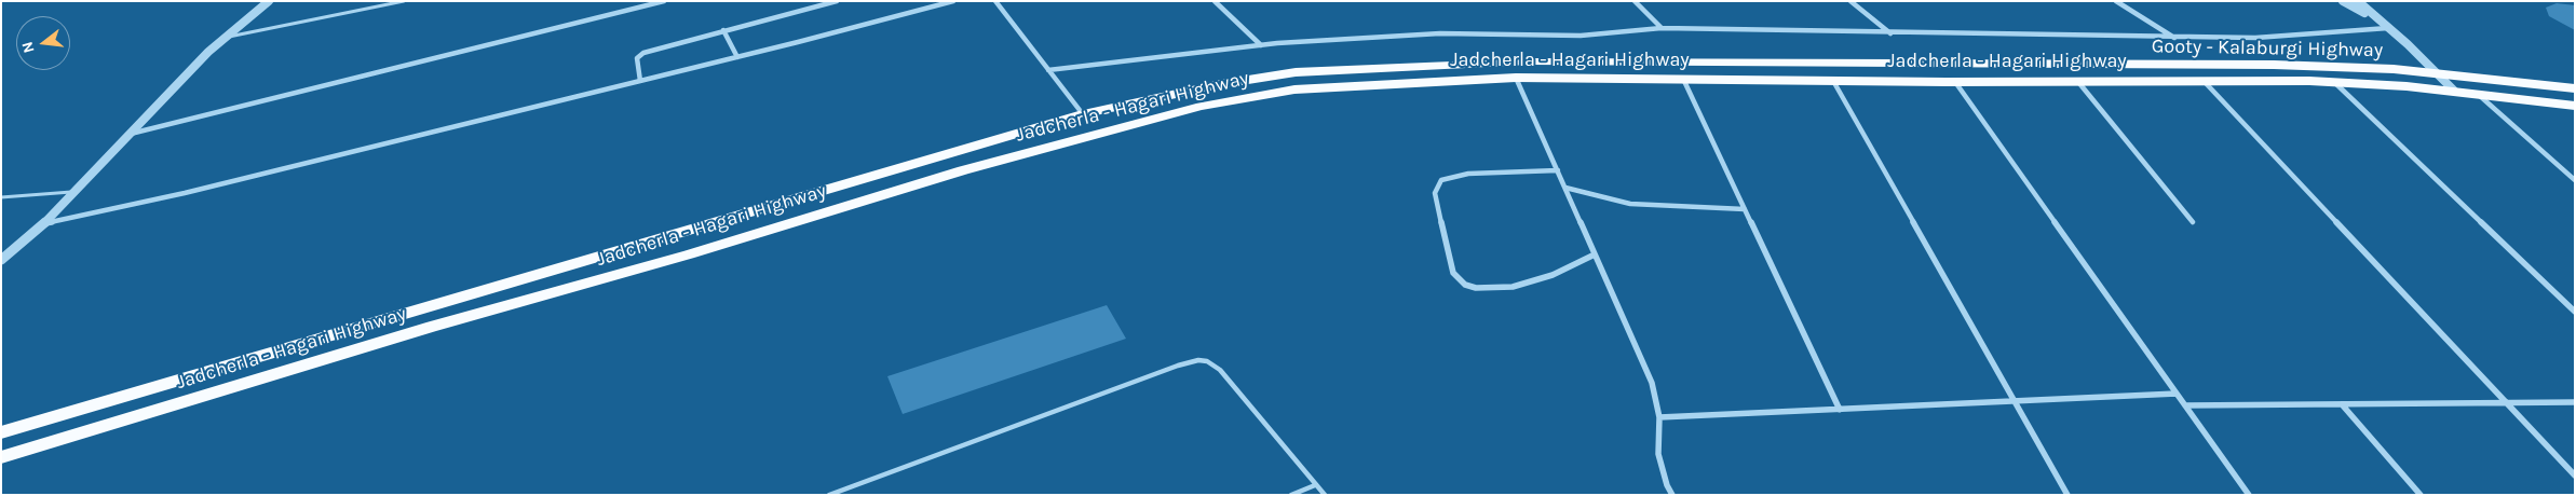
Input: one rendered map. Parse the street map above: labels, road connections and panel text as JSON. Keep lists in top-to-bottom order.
{
  "streets": {
    "highway": ["Gooty - Kalaburgi Highway", "Jadcherla - Hagari Highway"]
  },
  "north": "left"
}
